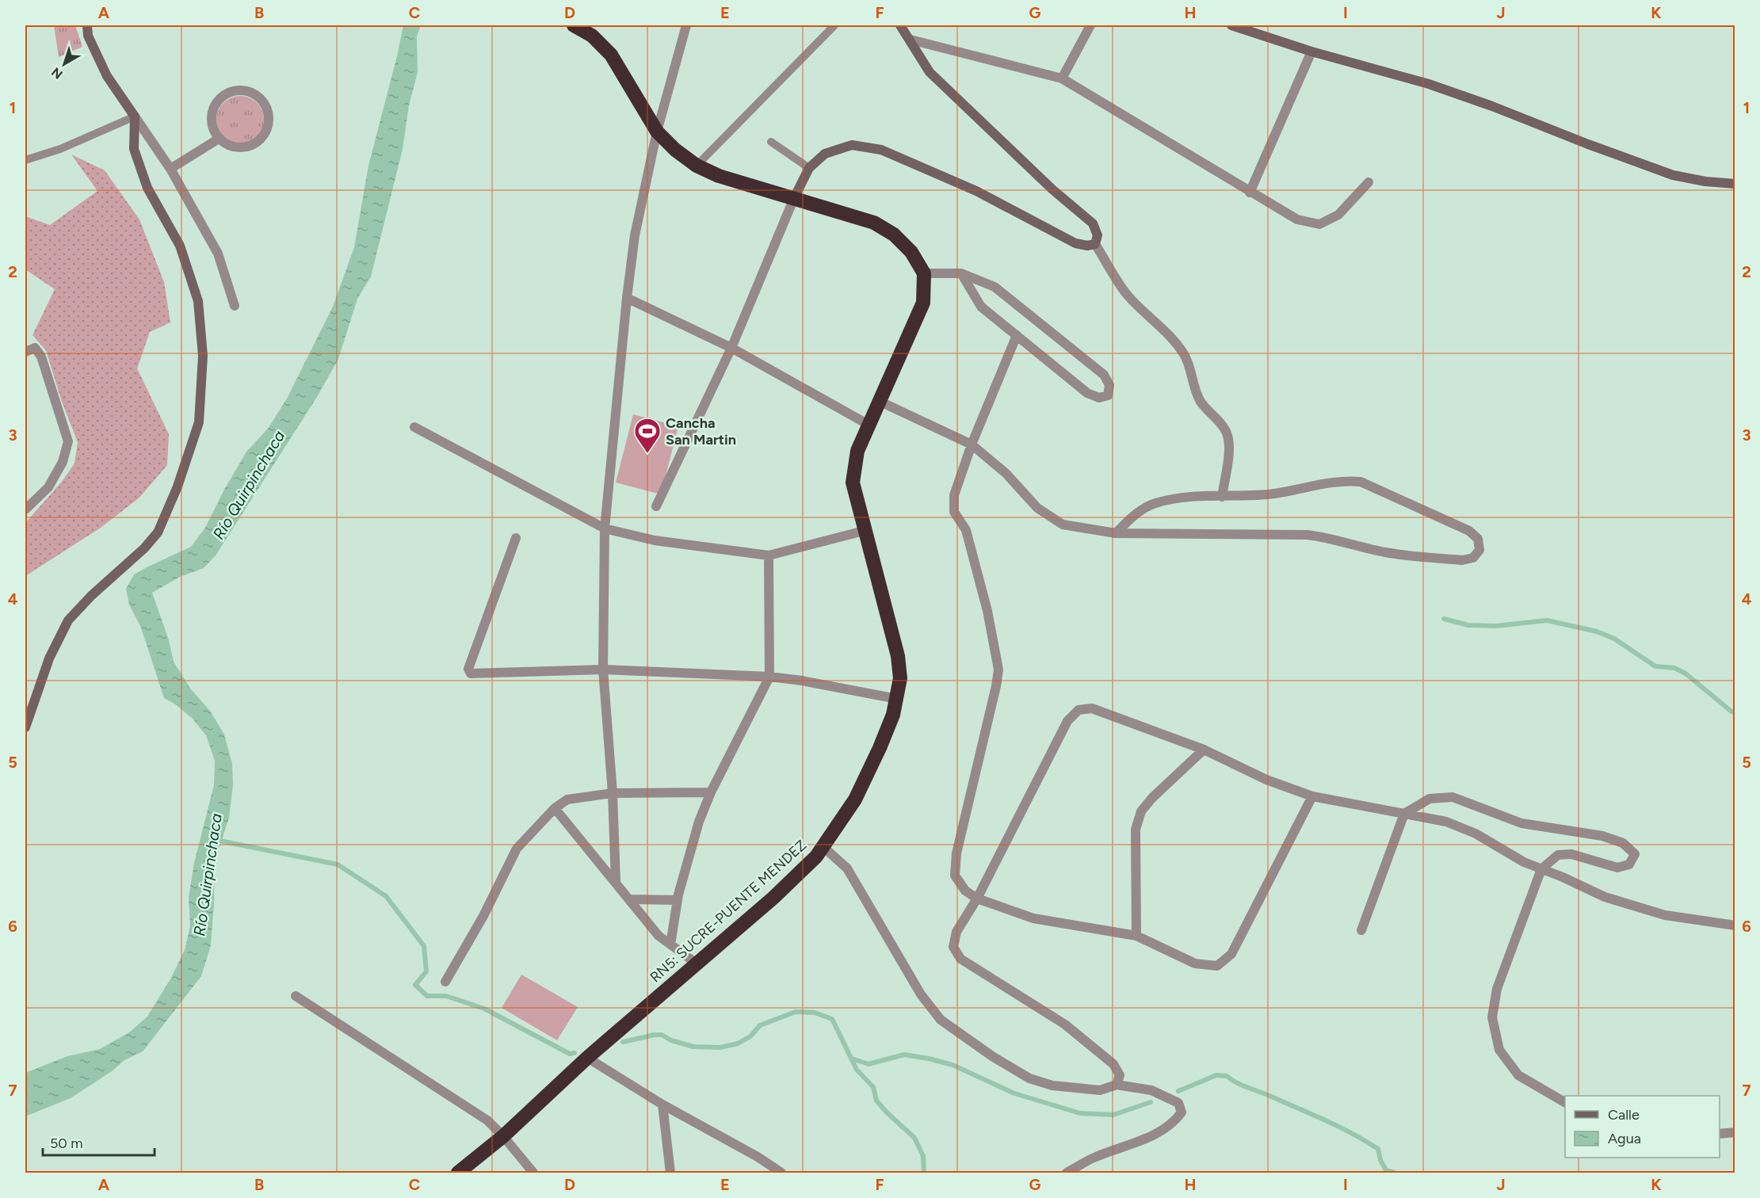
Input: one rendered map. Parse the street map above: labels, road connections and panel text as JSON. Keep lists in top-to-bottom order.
{
  "streets": {
    "highway": ["RN5: SUCRE-PUENTE MENDEZ"]
  },
  "water": ["Río Quirpinchaca"],
  "places": {
    "sports": ["Cancha San Martin"]
  },
  "legend": ["Calle", "Agua"],
  "scale_bar": "50 m",
  "north": "bottom left",
  "grid": {
    "columns": [
      "A",
      "B",
      "C",
      "D",
      "E",
      "F",
      "G",
      "H",
      "I",
      "J",
      "K"
    ],
    "rows": [
      "1",
      "2",
      "3",
      "4",
      "5",
      "6",
      "7"
    ]
  }
}
